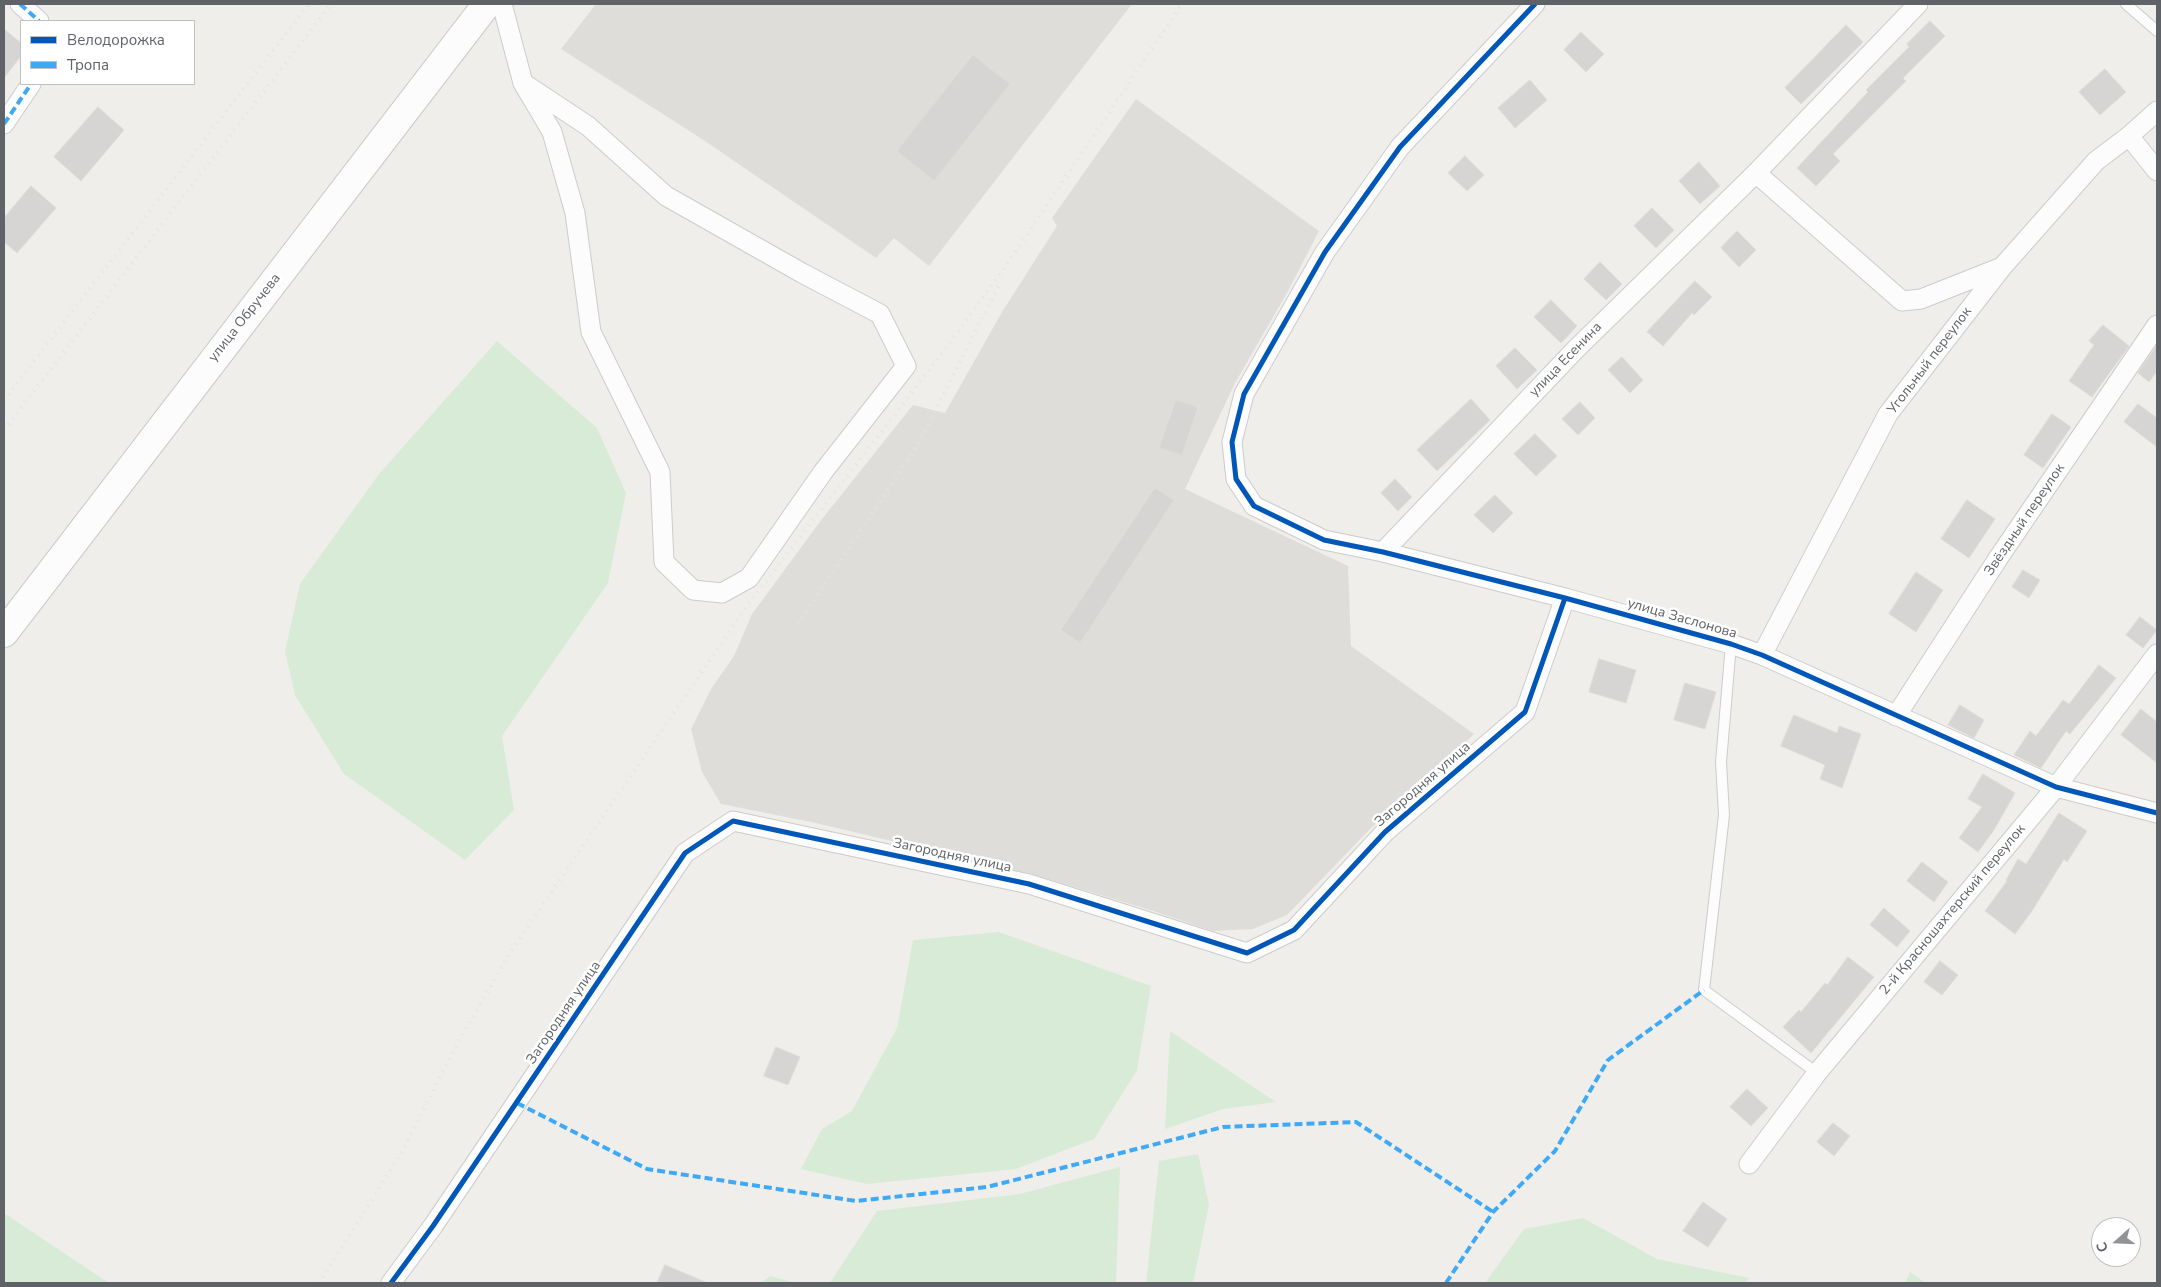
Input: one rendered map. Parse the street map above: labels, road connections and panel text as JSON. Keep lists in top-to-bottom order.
{
  "streets": {
    "street": [
      "улица Обручева",
      "улица Есенина",
      "Угольный переулок",
      "Звёздный переулок",
      "улица Заслонова",
      "Загородняя улица",
      "2-й Красношахтерский переулок"
    ]
  },
  "crossings": [
    ["улица Есенина", "улица Заслонова"],
    ["Угольный переулок", "улица Заслонова"],
    ["Звёздный переулок", "улица Заслонова"],
    ["улица Заслонова", "Загородняя улица"],
    ["улица Заслонова", "2-й Красношахтерский переулок"]
  ],
  "legend": ["Велодорожка", "Тропа"],
  "north": "left"
}
